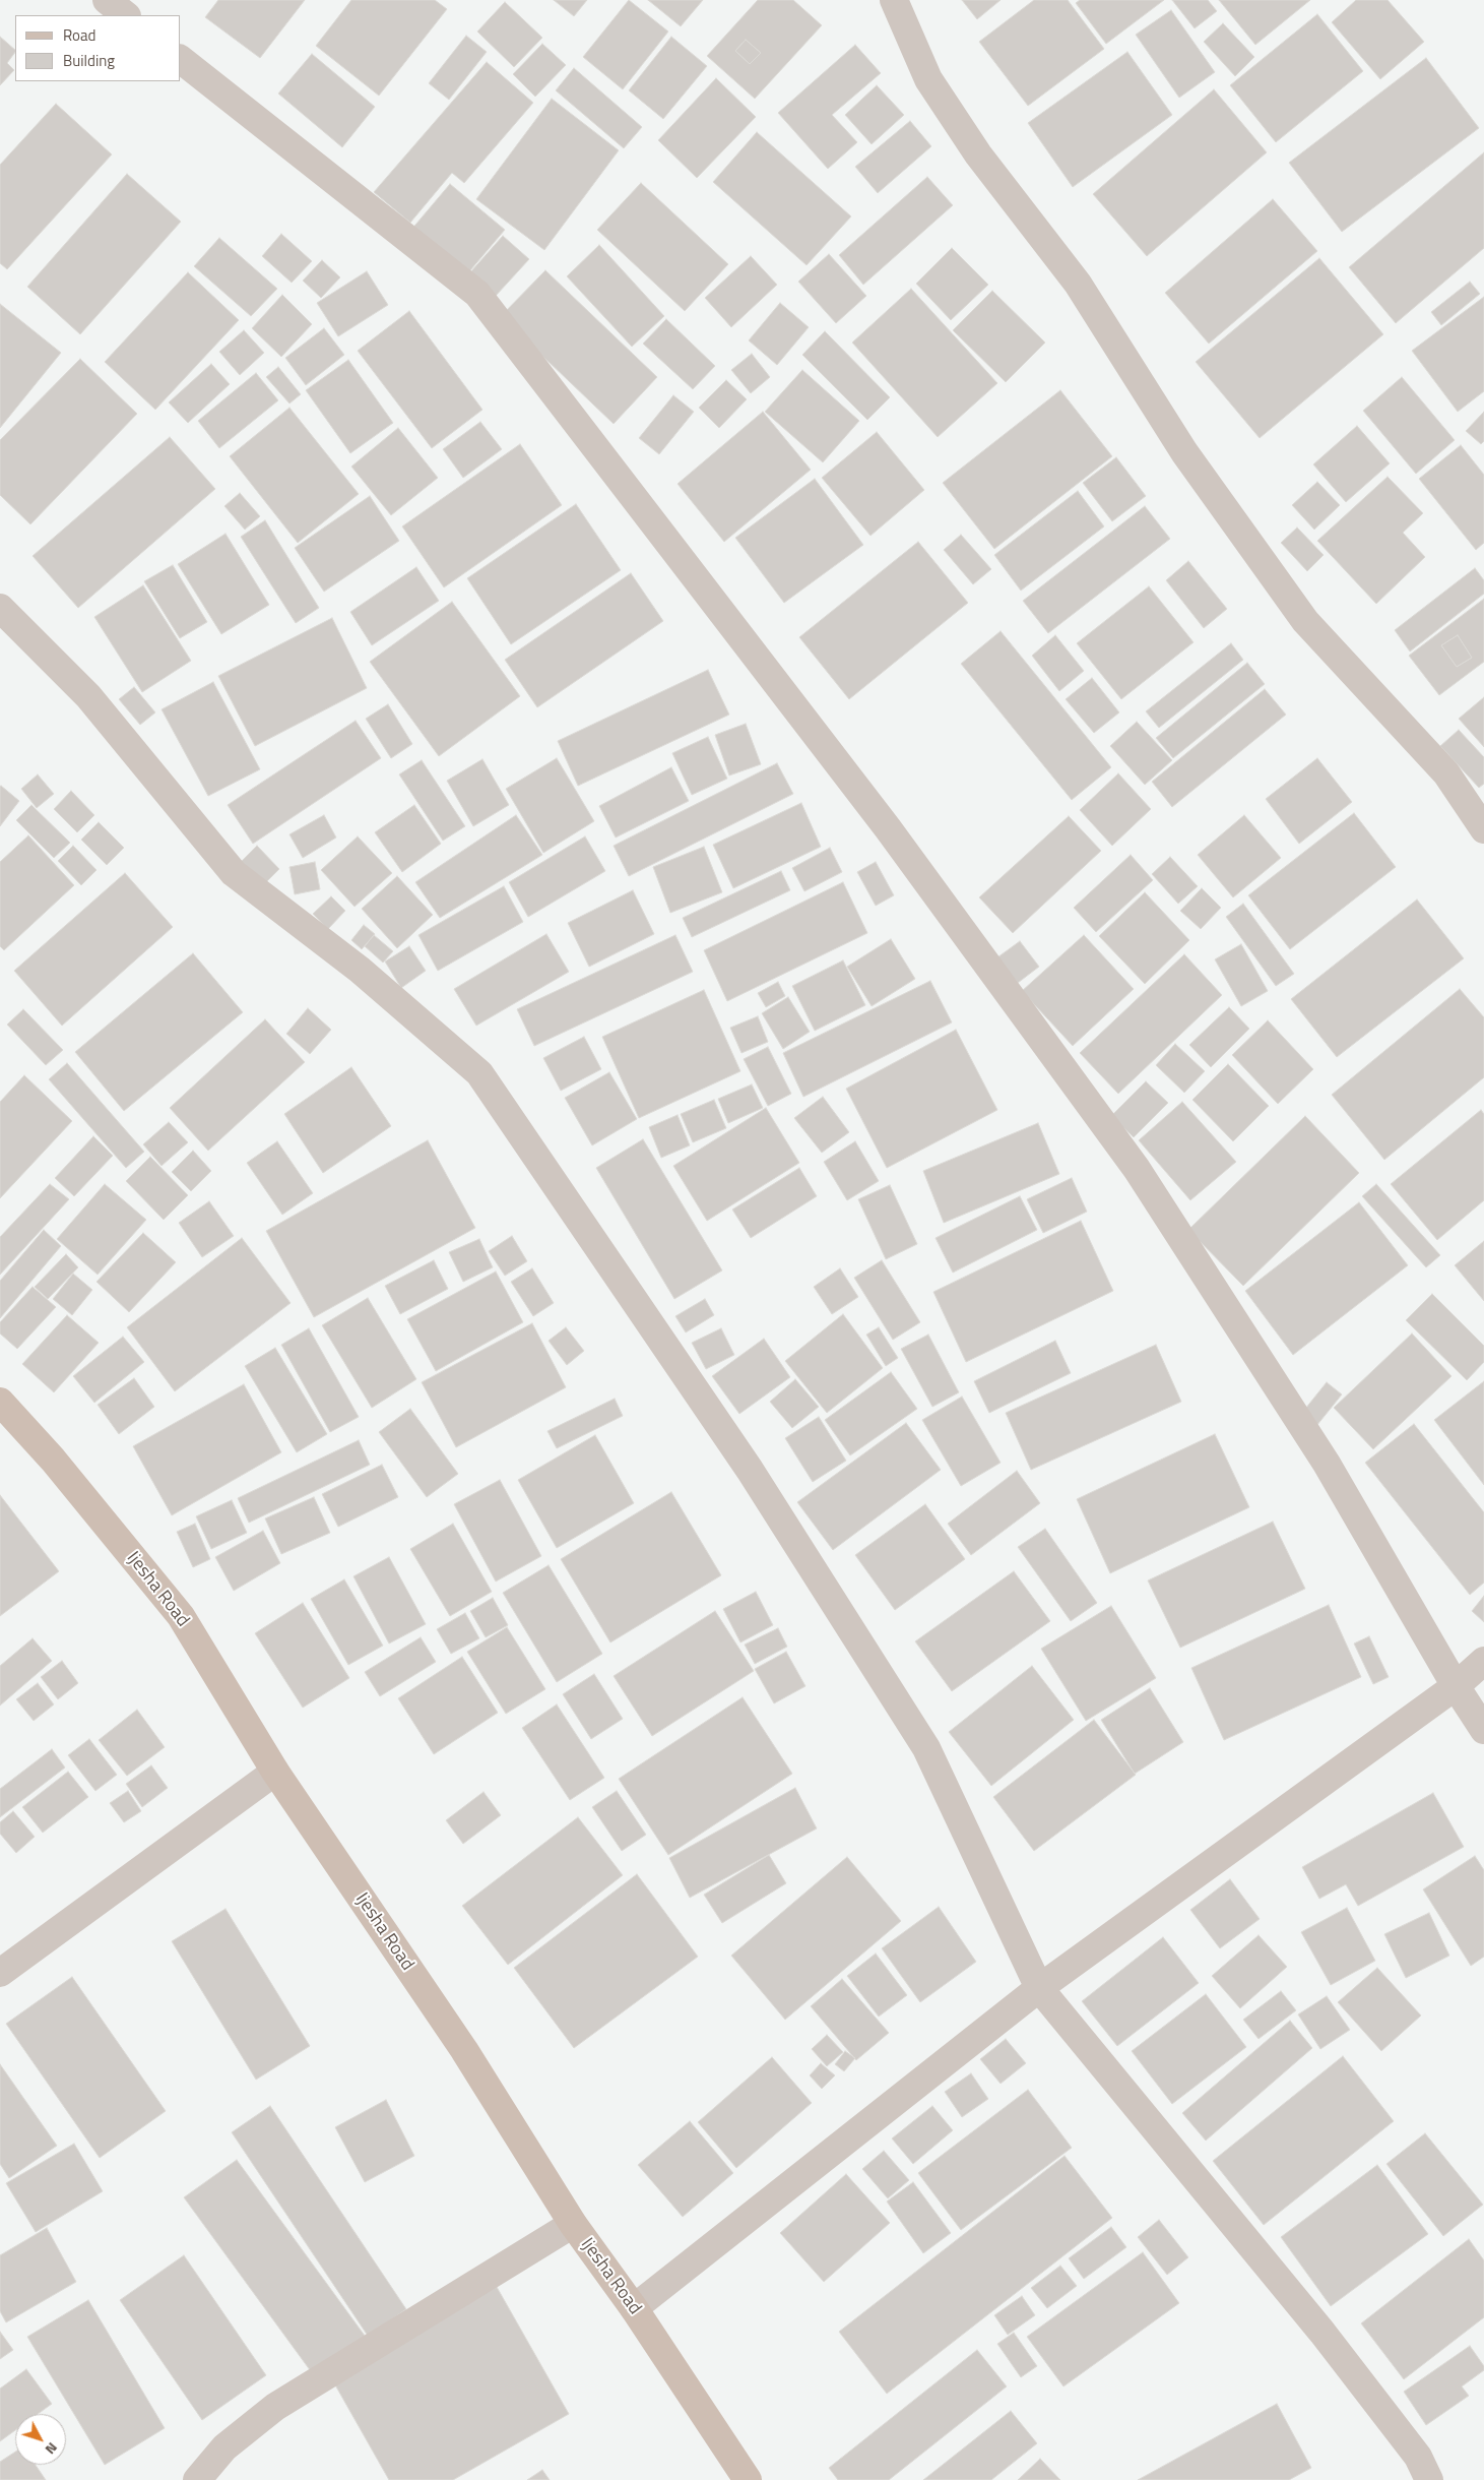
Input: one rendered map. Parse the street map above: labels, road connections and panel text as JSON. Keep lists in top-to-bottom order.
{
  "streets": {
    "main road": ["Ijesha Road"]
  },
  "legend": ["Road", "Building"],
  "north": "bottom right"
}
